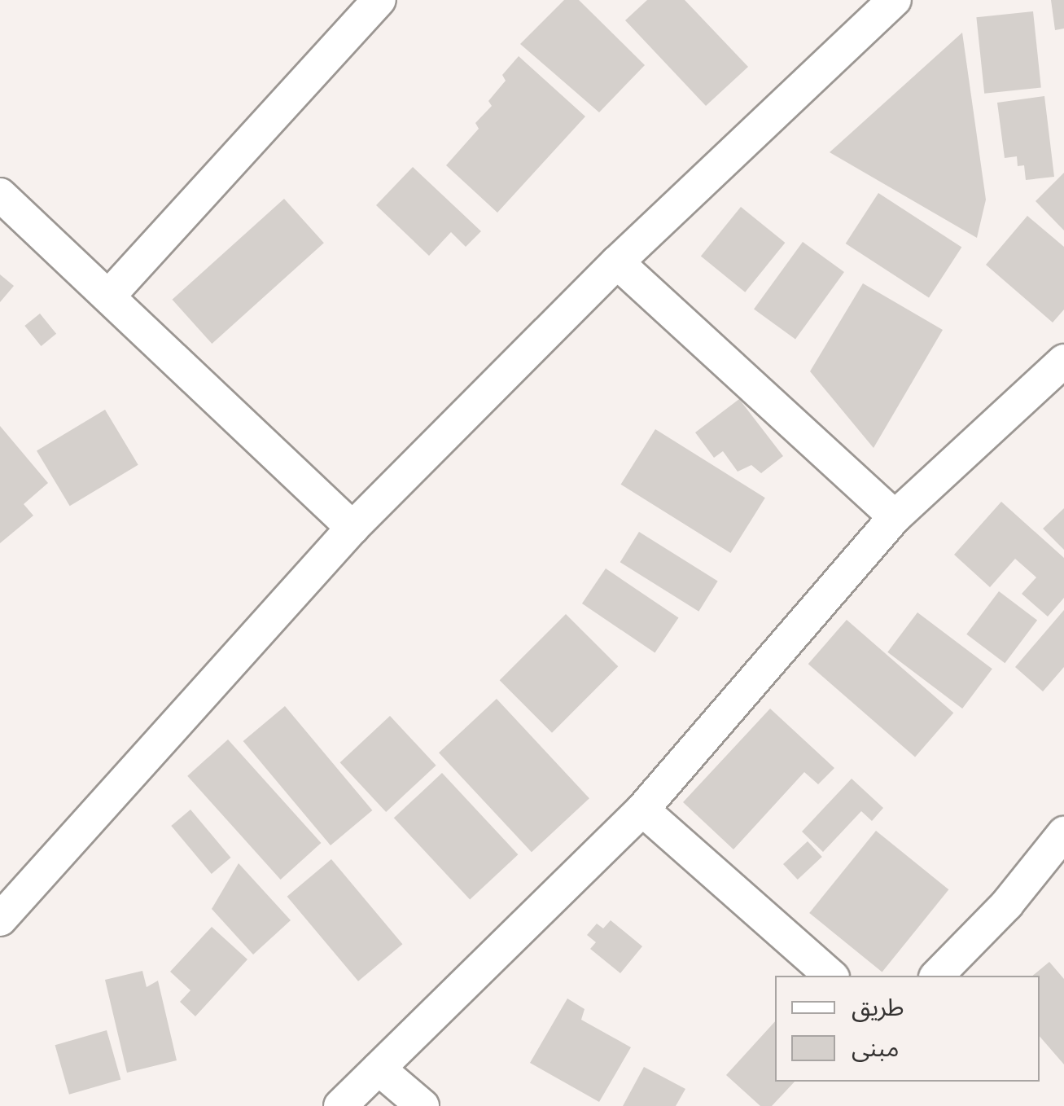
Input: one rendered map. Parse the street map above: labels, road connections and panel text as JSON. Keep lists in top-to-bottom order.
{
  "legend": ["طريق", "مبنى"]
}
